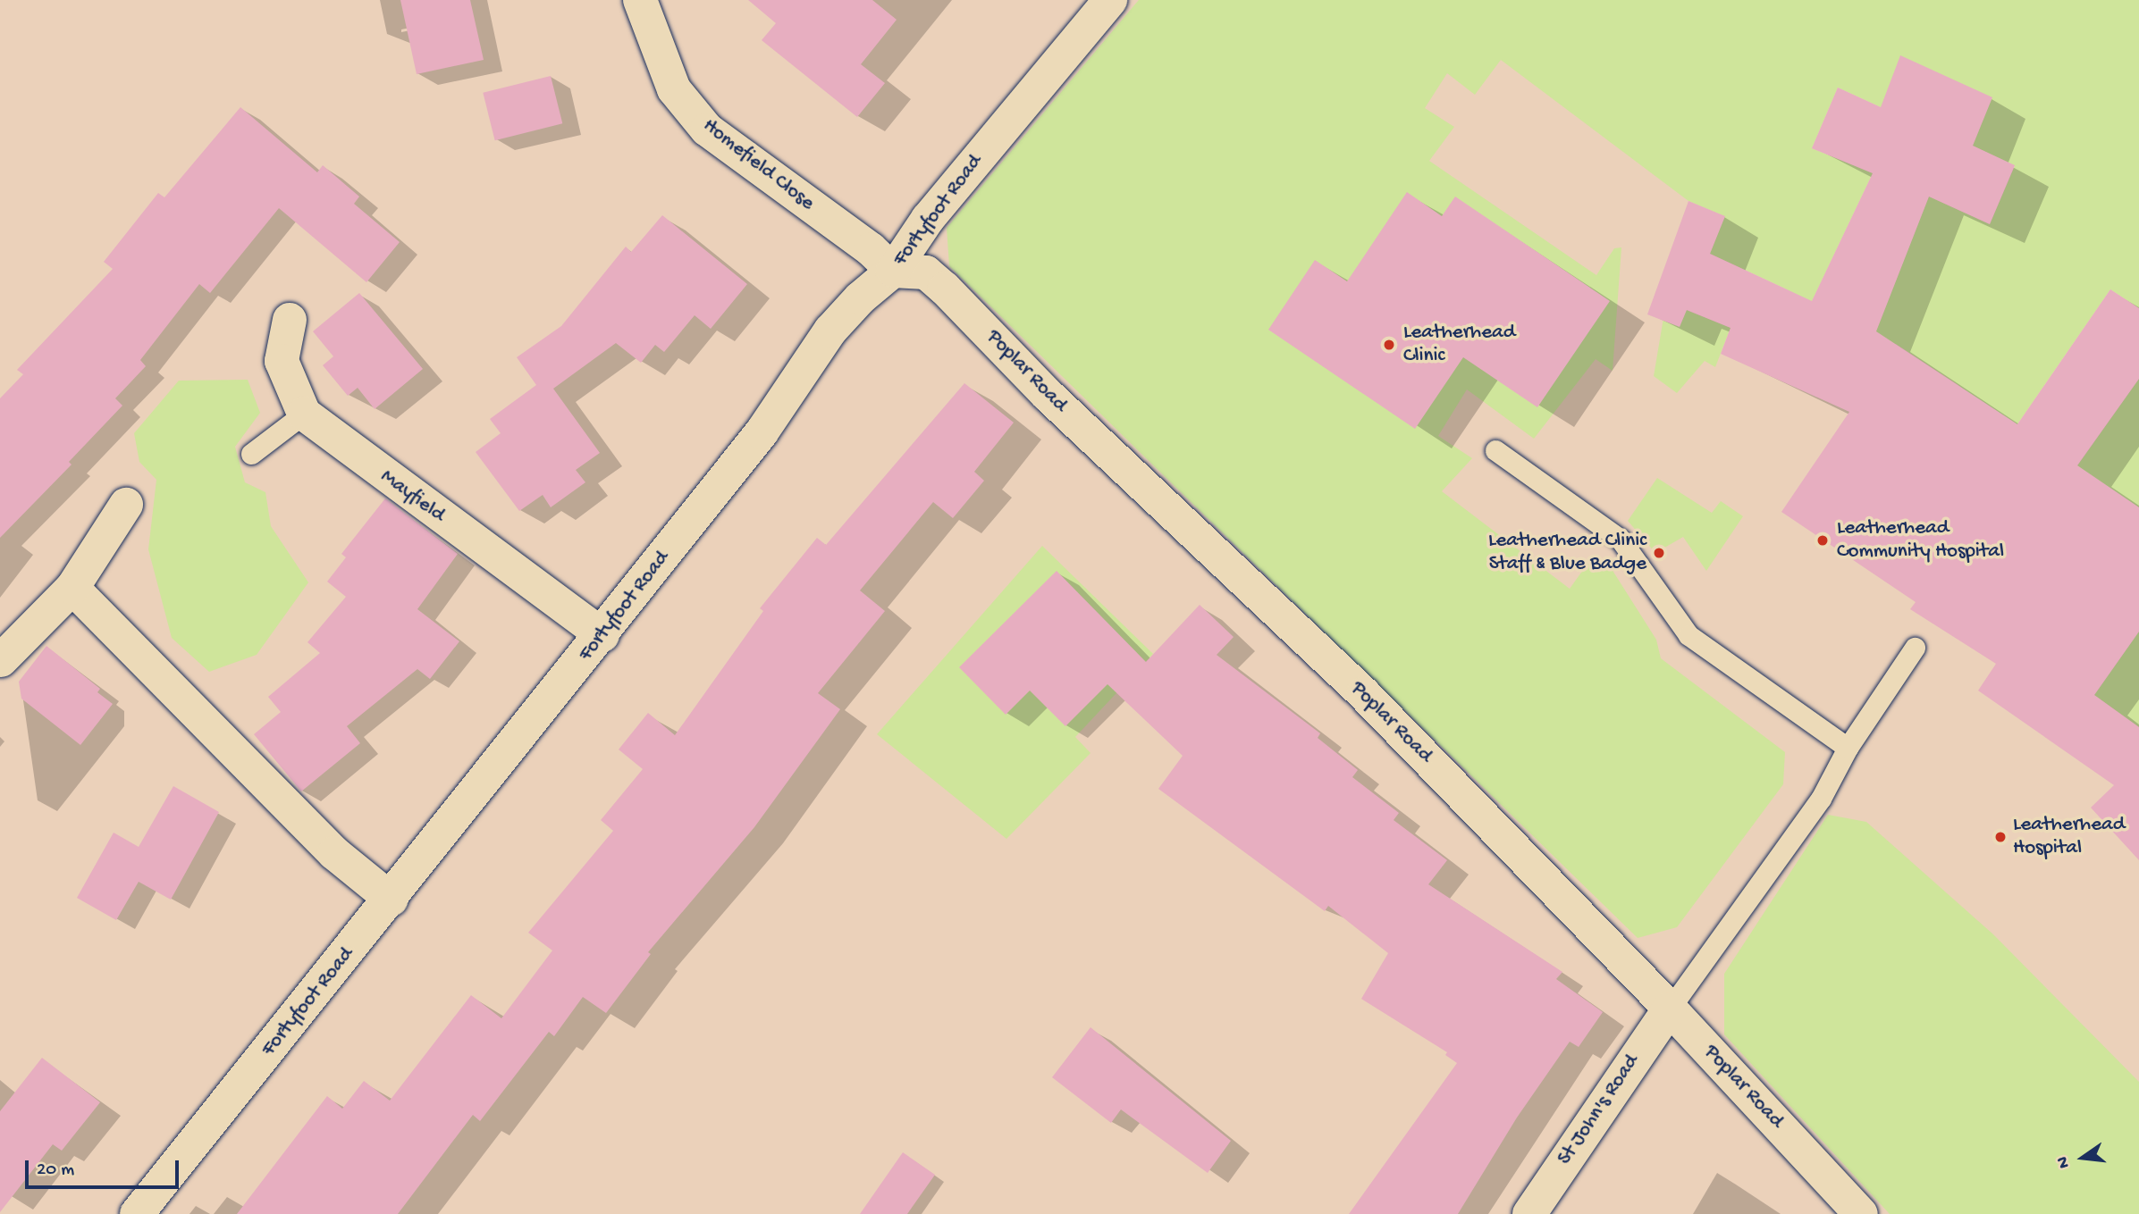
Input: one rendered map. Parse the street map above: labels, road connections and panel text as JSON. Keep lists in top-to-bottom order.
{
  "streets": {
    "street": [
      "Homefield Close",
      "Fortyfoot Road",
      "Poplar Road",
      "Mayfield",
      "St John's Road"
    ]
  },
  "crossings": [
    ["Homefield Close", "Fortyfoot Road"],
    ["Homefield Close", "Poplar Road"],
    ["Fortyfoot Road", "Poplar Road"],
    ["Fortyfoot Road", "Mayfield"],
    ["Poplar Road", "St John's Road"]
  ],
  "places": [
    "Leatherhead Clinic",
    "Leatherhead Community Hospital",
    "Leatherhead Clinic Staff & Blue Badge",
    "Leatherhead Hospital"
  ],
  "scale_bar": "20 m",
  "north": "left"
}
